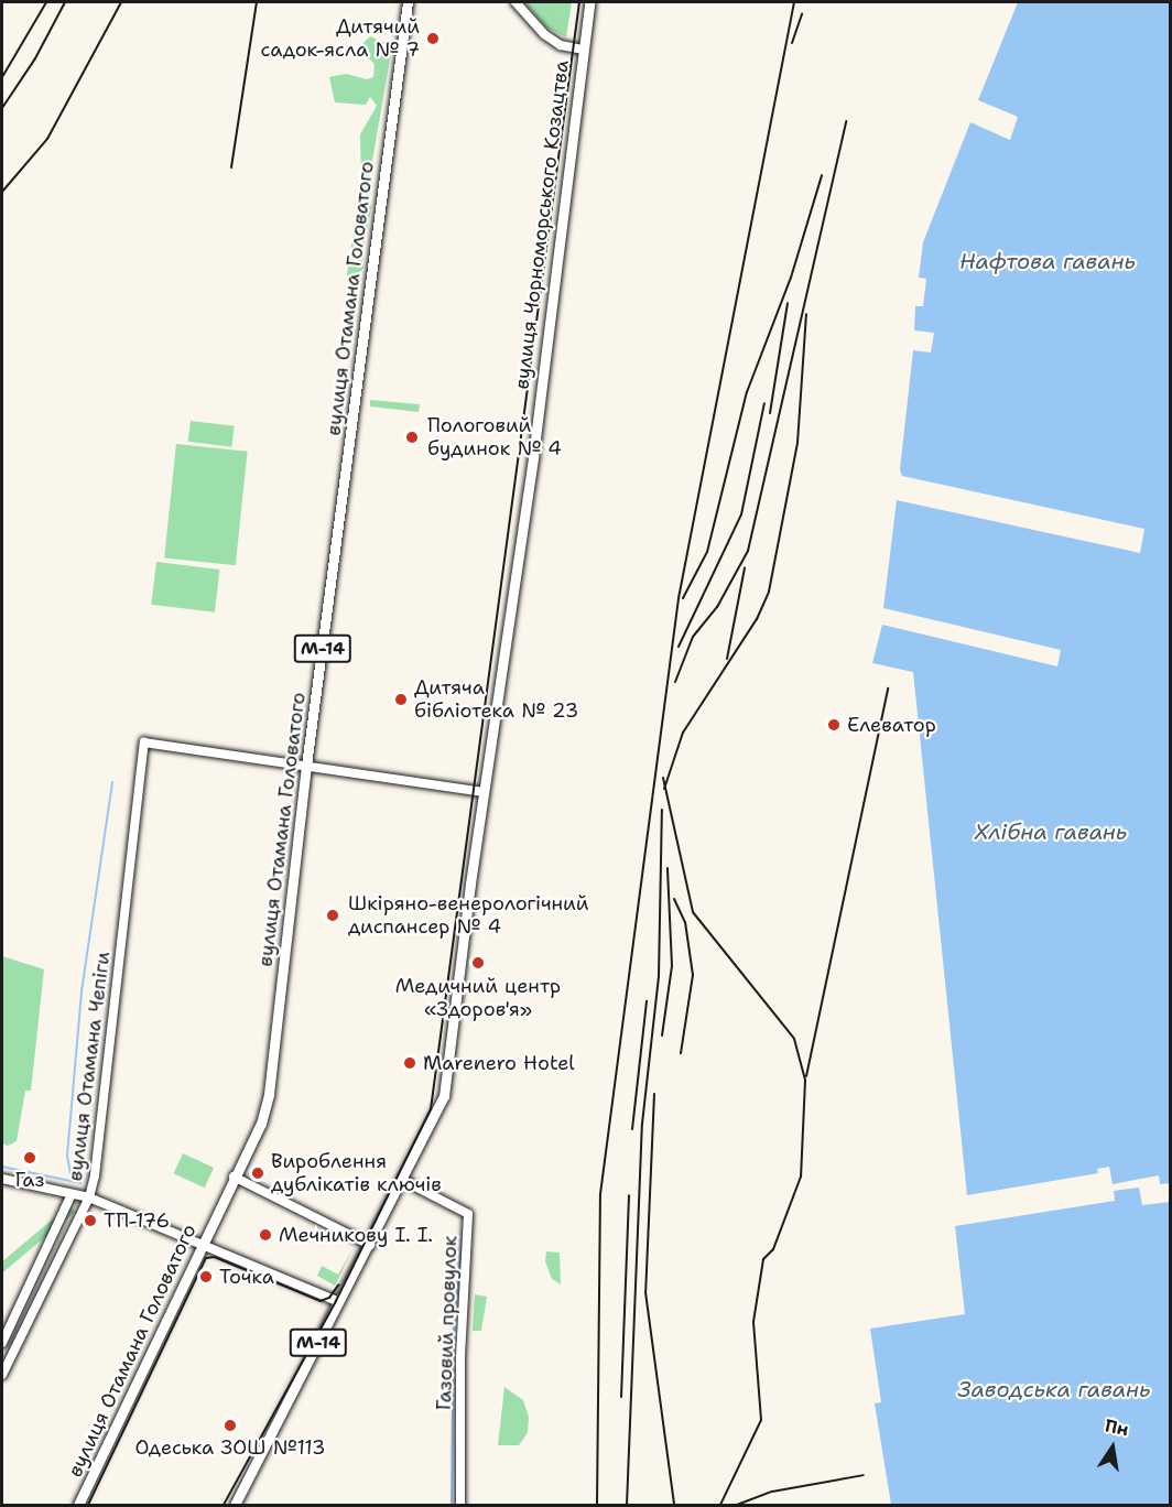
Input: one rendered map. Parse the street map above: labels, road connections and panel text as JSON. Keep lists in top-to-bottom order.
{
  "streets": {
    "main road": ["вулиця Чорноморського Козацтва", "вулиця Отамана Головатого", "М-14"],
    "street": ["вулиця Отамана Чепіги", "Газовий провулок"]
  },
  "crossings": [
    ["вулиця Чорноморського Козацтва", "Газовий провулок"],
    ["вулиця Отамана Головатого", "вулиця Отамана Чепіги"]
  ],
  "water": ["Нафтова гавань", "Хлібна гавань", "Заводська гавань"],
  "places": [
    "Дитячий садок-ясла № 7",
    "Пологовий будинок № 4",
    "Дитяча бібліотека № 23",
    "Елеватор",
    "Шкіряно-венерологічний диспансер № 4",
    "Медичний центр «Здоров'я»",
    "Marenero Hotel",
    "Газ",
    "Вироблення дублікатів ключів",
    "ТП-176",
    "Мечникову І. І.",
    "Точка",
    "Одеська ЗОШ №113"
  ],
  "north": "top"
}
